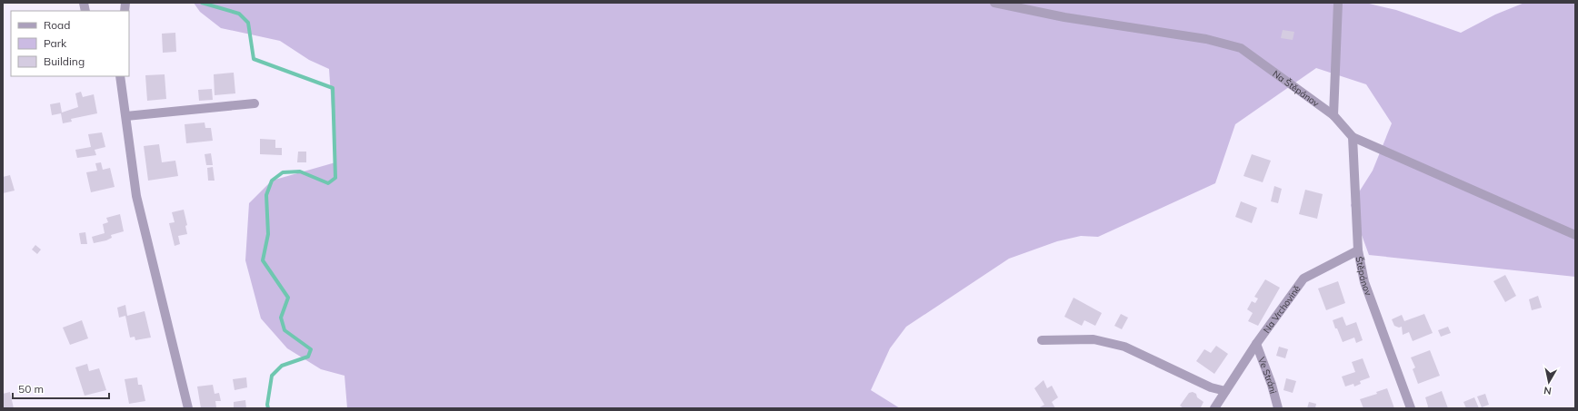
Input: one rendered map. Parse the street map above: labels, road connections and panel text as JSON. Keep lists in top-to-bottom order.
{
  "streets": {
    "street": [
      "Na Štěpánov",
      "Štěpánov",
      "Na Vrchovině",
      "Ve Stráni"
    ]
  },
  "crossings": [
    ["Na Štěpánov", "Štěpánov"],
    ["Štěpánov", "Na Vrchovině"],
    ["Na Vrchovině", "Ve Stráni"]
  ],
  "legend": ["Road", "Park", "Building"],
  "scale_bar": "50 m",
  "north": "bottom"
}
